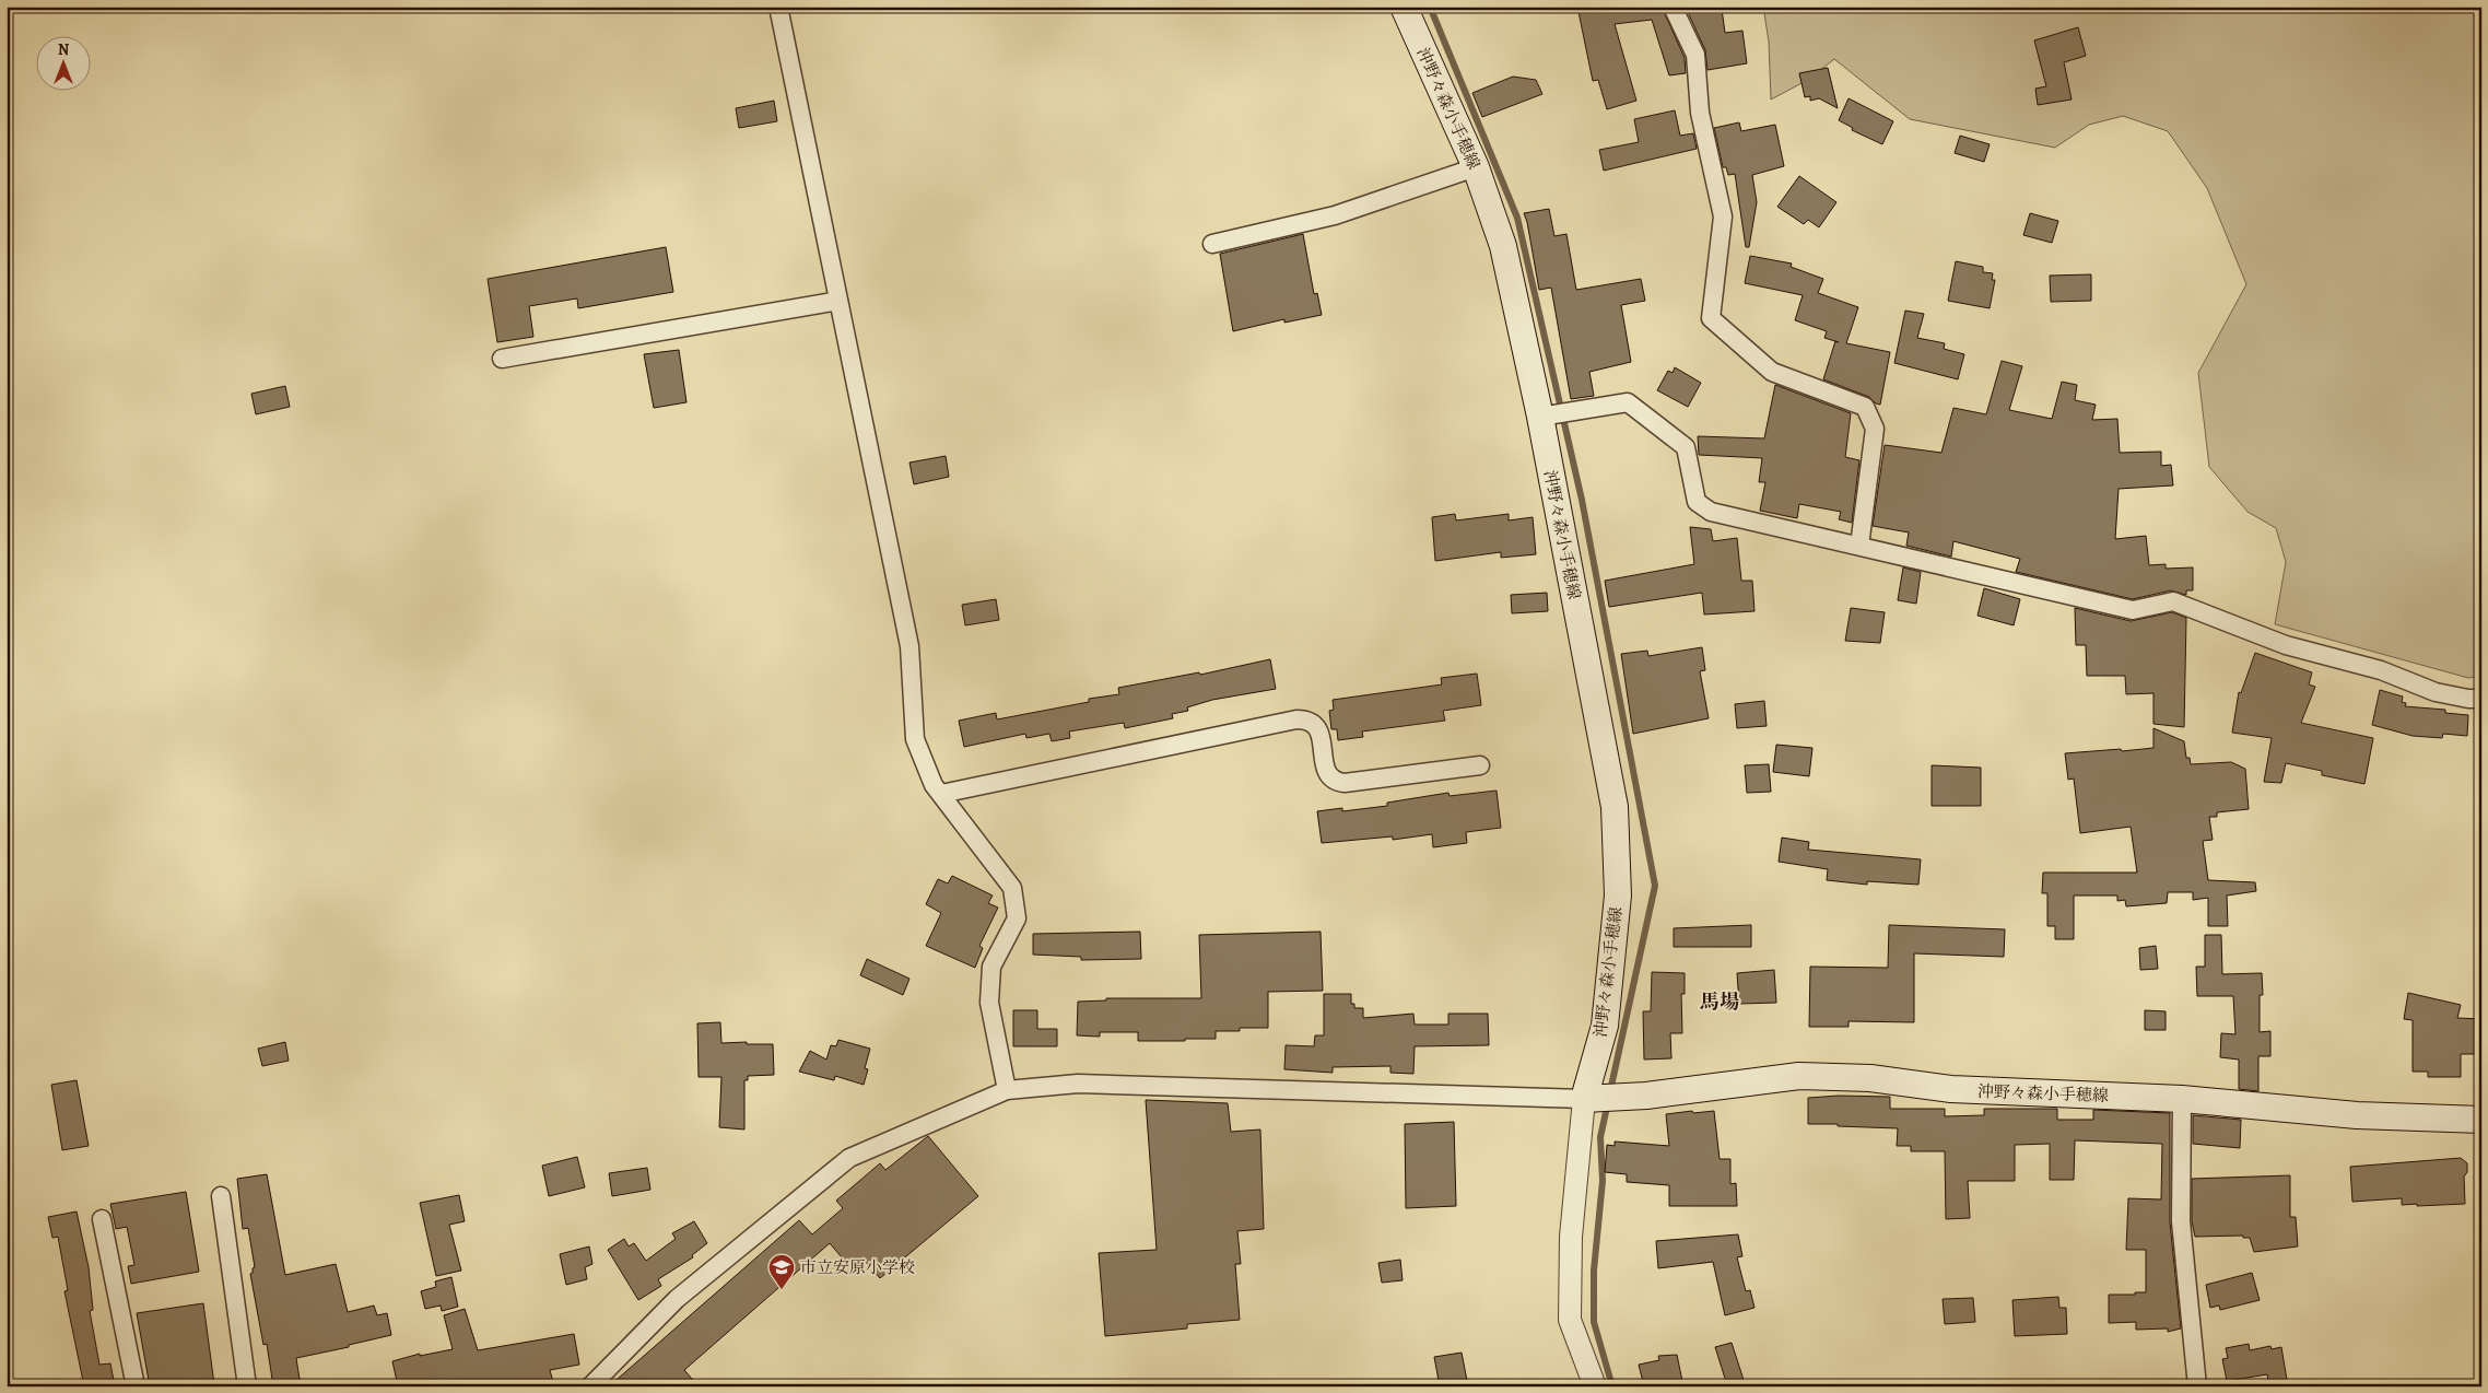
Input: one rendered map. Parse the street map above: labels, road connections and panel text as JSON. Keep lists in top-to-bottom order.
{
  "streets": {
    "main road": ["沖野々森小手穂線"]
  },
  "districts": ["馬場"],
  "places": {
    "school or university": ["市立安原小学校"]
  },
  "north": "top"
}
